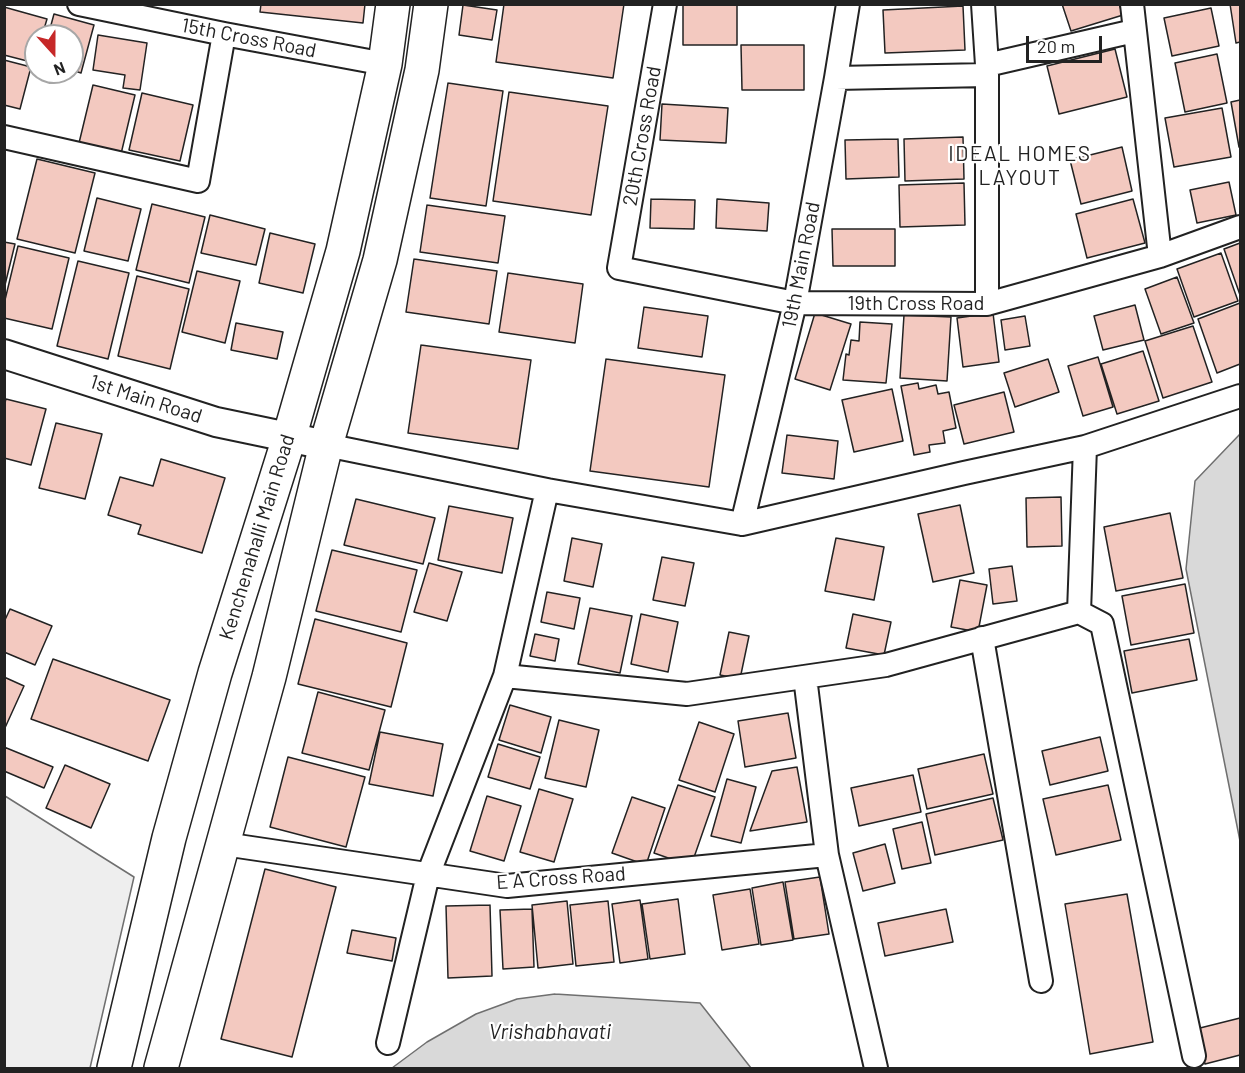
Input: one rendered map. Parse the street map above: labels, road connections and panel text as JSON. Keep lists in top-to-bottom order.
{
  "streets": {
    "main road": ["Kenchenahalli Main Road"],
    "street": [
      "15th Cross Road",
      "20th Cross Road",
      "19th Main Road",
      "19th Cross Road",
      "1st Main Road",
      "E A Cross Road"
    ]
  },
  "crossings": [
    ["15th Cross Road", "Kenchenahalli Main Road"],
    ["20th Cross Road", "19th Cross Road"],
    ["19th Main Road", "19th Cross Road"],
    ["1st Main Road", "Kenchenahalli Main Road"],
    ["Kenchenahalli Main Road", "E A Cross Road"]
  ],
  "districts": ["IDEAL HOMES LAYOUT"],
  "water": ["Vrishabhavati"],
  "scale_bar": "20 m",
  "north": "bottom"
}
